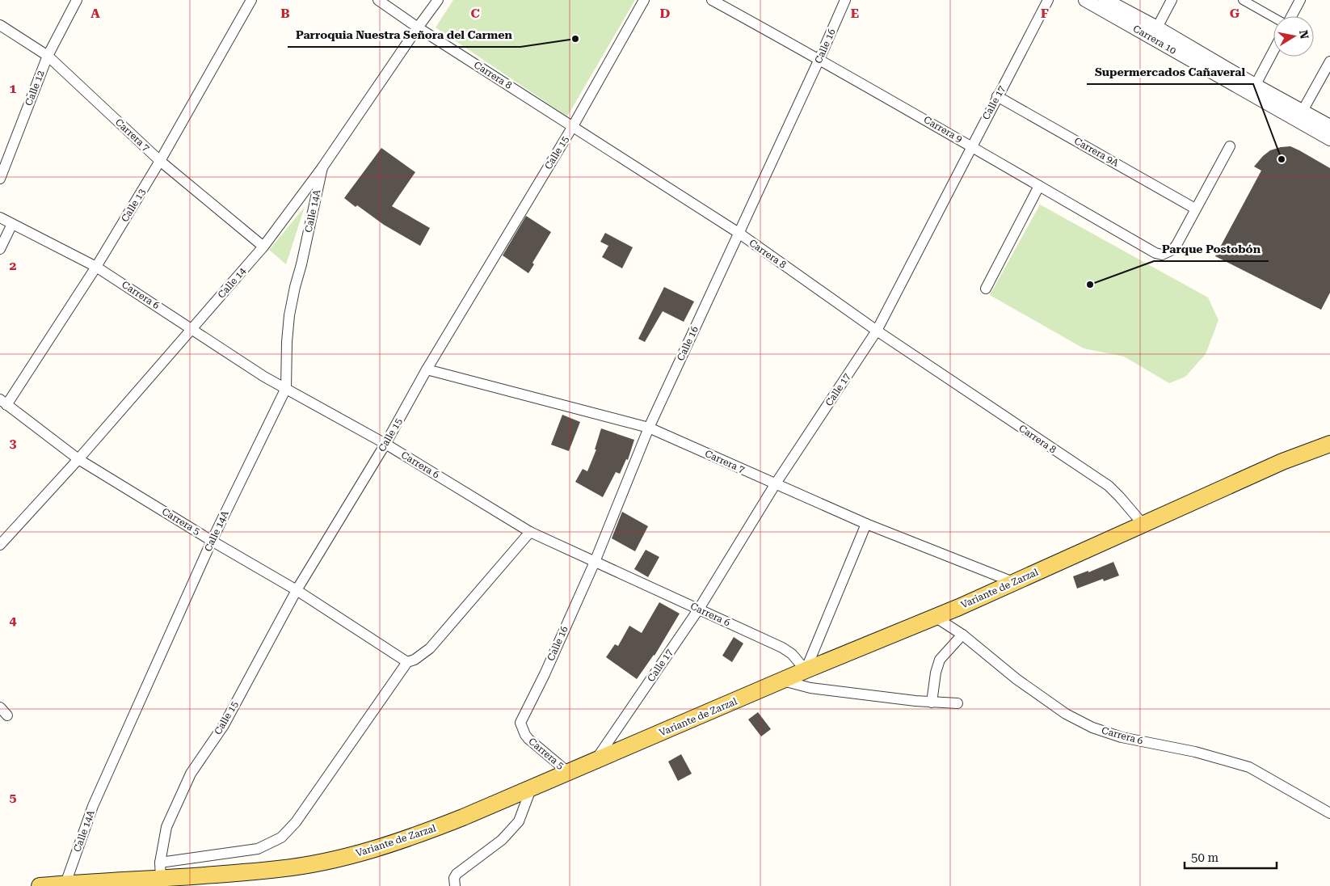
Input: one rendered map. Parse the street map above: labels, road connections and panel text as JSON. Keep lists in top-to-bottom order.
{
  "streets": {
    "main road": ["Variante de Zarzal"],
    "street": [
      "Carrera 10",
      "Calle 16",
      "Carrera 8",
      "Calle 12",
      "Calle 17",
      "Carrera 9",
      "Carrera 7",
      "Carrera 9A",
      "Calle 15",
      "Calle 13",
      "Calle 14A",
      "Calle 14",
      "Carrera 6",
      "Carrera 5"
    ]
  },
  "crossings": [
    ["Calle 16", "Carrera 8"],
    ["Calle 16", "Carrera 9"],
    ["Calle 16", "Carrera 7"],
    ["Calle 16", "Carrera 6"],
    ["Calle 16", "Carrera 5"],
    ["Carrera 8", "Calle 17"],
    ["Carrera 8", "Calle 15"],
    ["Carrera 8", "Calle 14"],
    ["Carrera 8", "Variante de Zarzal"],
    ["Calle 12", "Carrera 7"],
    ["Calle 17", "Carrera 9"],
    ["Calle 17", "Carrera 7"],
    ["Calle 17", "Carrera 9A"],
    ["Calle 17", "Carrera 6"],
    ["Calle 17", "Variante de Zarzal"],
    ["Carrera 9", "Carrera 9A"],
    ["Carrera 7", "Calle 15"],
    ["Carrera 7", "Calle 13"],
    ["Carrera 7", "Calle 14"],
    ["Carrera 7", "Variante de Zarzal"],
    ["Calle 15", "Carrera 6"],
    ["Calle 15", "Carrera 5"],
    ["Calle 15", "Variante de Zarzal"],
    ["Calle 13", "Carrera 6"],
    ["Calle 13", "Carrera 5"],
    ["Calle 14A", "Calle 14"],
    ["Calle 14A", "Carrera 6"],
    ["Calle 14A", "Carrera 5"],
    ["Calle 14A", "Variante de Zarzal"],
    ["Calle 14", "Carrera 6"],
    ["Calle 14", "Carrera 5"],
    ["Carrera 6", "Variante de Zarzal"],
    ["Carrera 5", "Variante de Zarzal"]
  ],
  "places": ["Parroquia Nuestra Señora del Carmen", "Supermercados Cañaveral", "Parque Postobón"],
  "scale_bar": "50 m",
  "north": "right",
  "grid": {
    "columns": [
      "A",
      "B",
      "C",
      "D",
      "E",
      "F",
      "G"
    ],
    "rows": [
      "1",
      "2",
      "3",
      "4",
      "5"
    ]
  }
}
